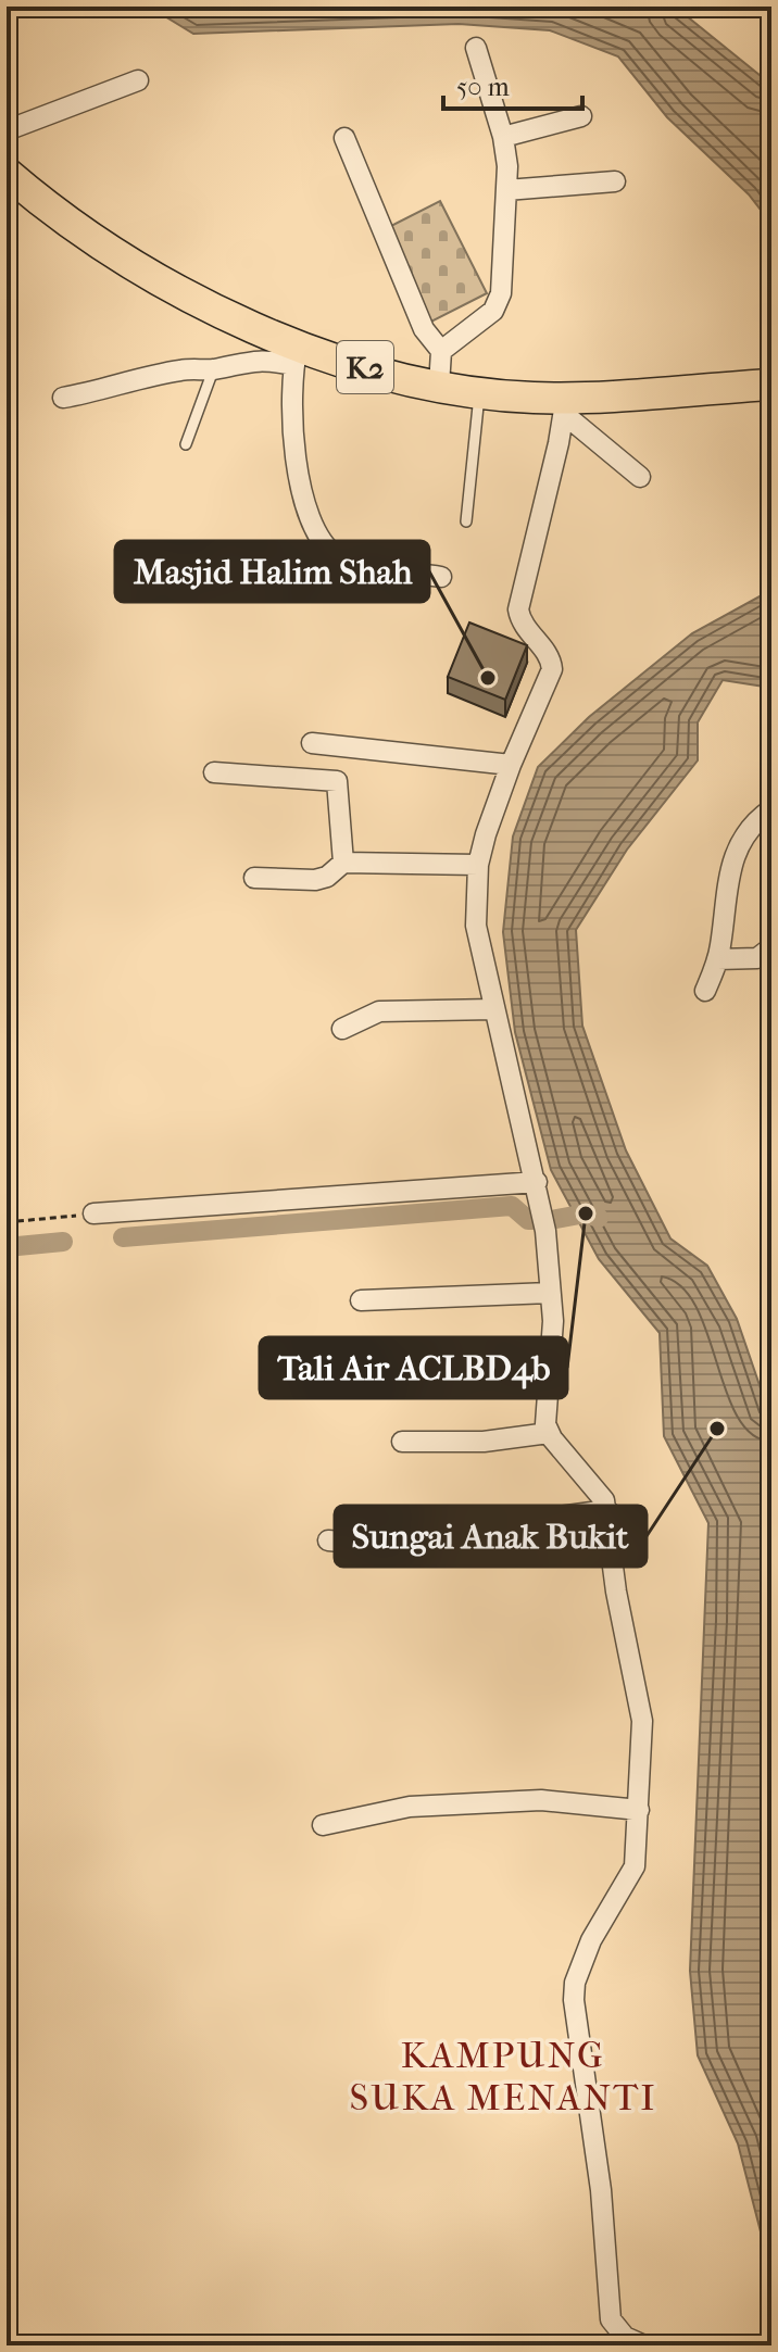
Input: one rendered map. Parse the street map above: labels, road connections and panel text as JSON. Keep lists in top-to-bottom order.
{
  "streets": {
    "main road": ["K2"]
  },
  "districts": ["KAMPUNG SUKA MENANTI"],
  "places": ["Masjid Halim Shah", "Tali Air ACLBD4b", "Sungai Anak Bukit"],
  "scale_bar": "50 m"
}
